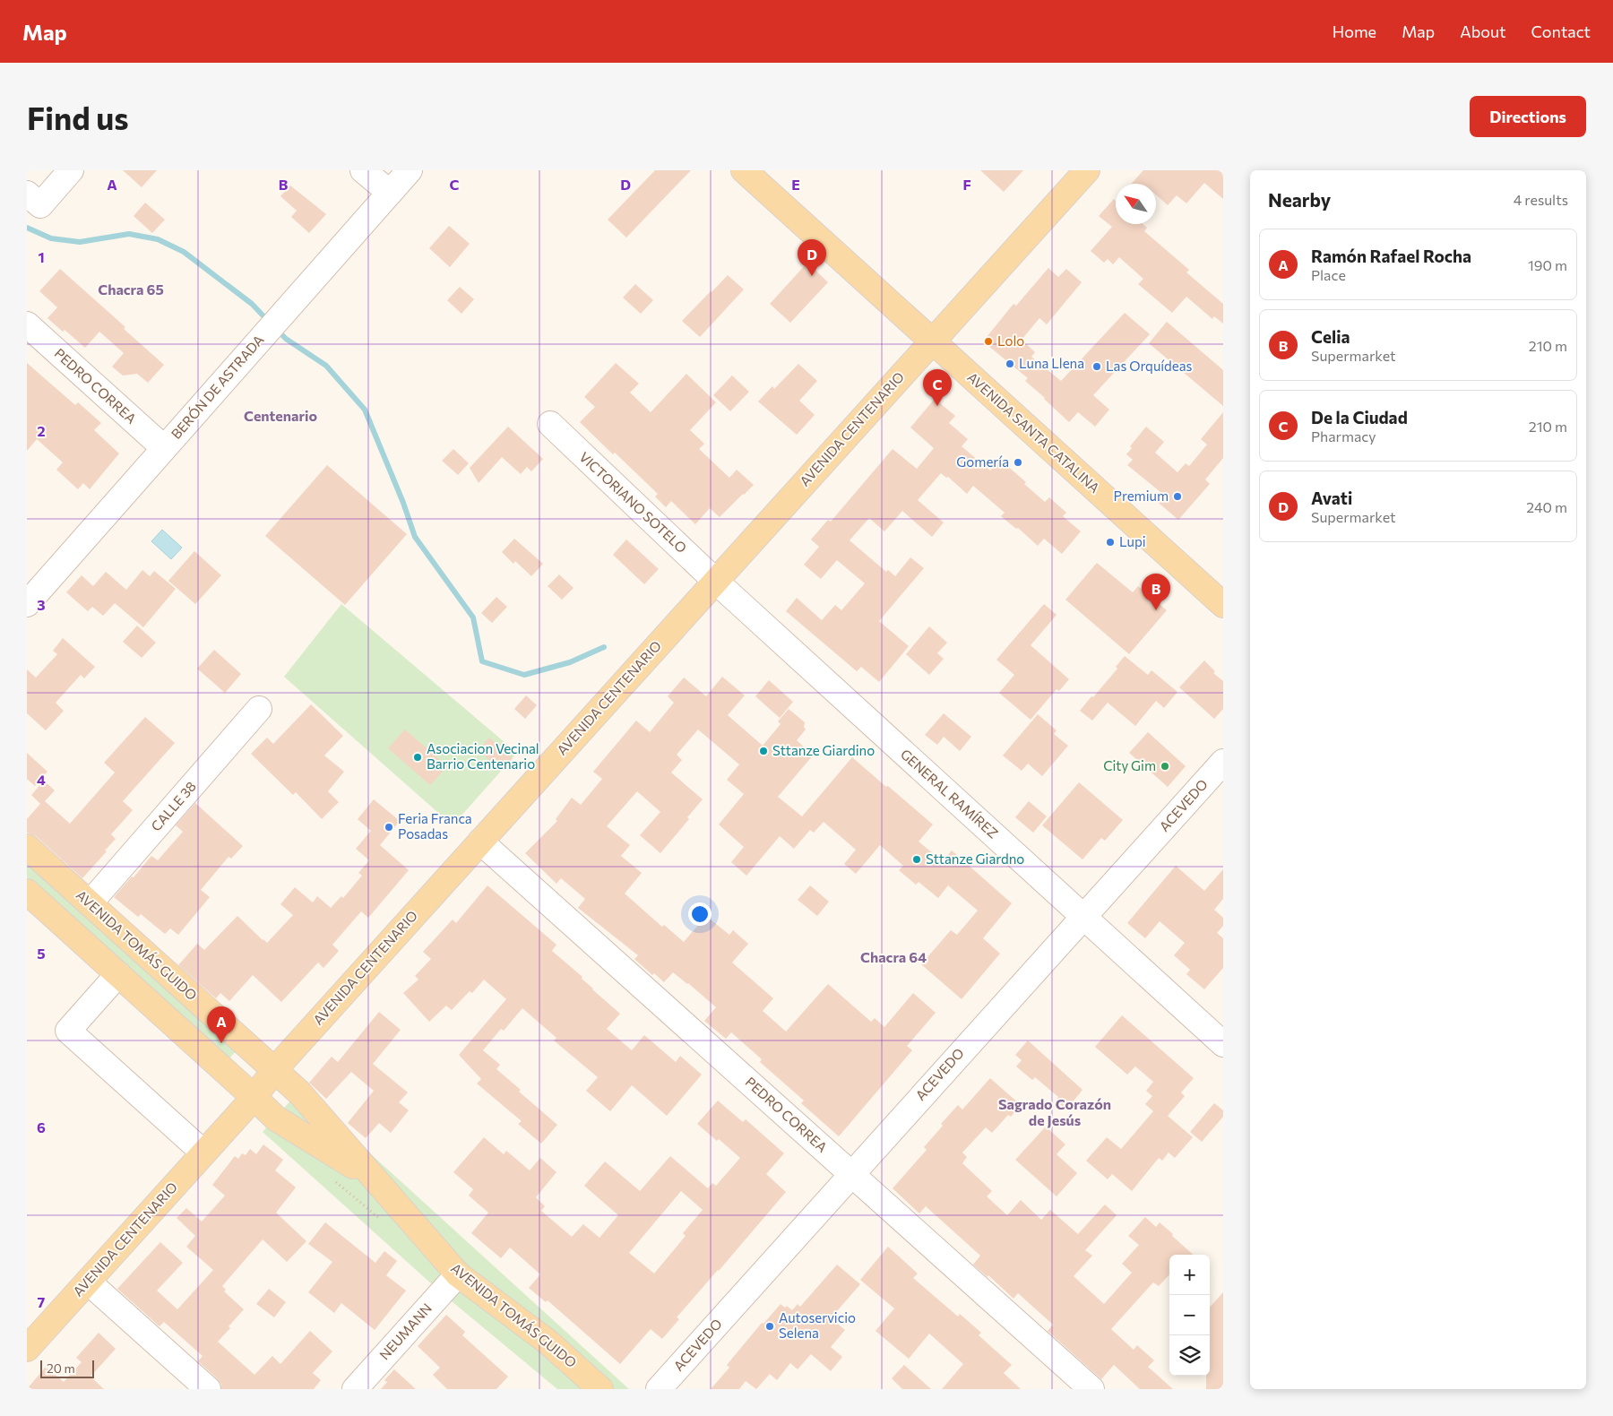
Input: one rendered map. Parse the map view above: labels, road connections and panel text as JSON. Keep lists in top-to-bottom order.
{
  "streets": {
    "main road": ["AVENIDA CENTENARIO", "AVENIDA SANTA CATALINA", "AVENIDA TOMÁS GUIDO"],
    "street": [
      "PEDRO CORREA",
      "BERÓN DE ASTRADA",
      "VICTORIANO SOTELO",
      "GENERAL RAMÍREZ",
      "ACEVEDO",
      "CALLE 38",
      "NEUMANN"
    ]
  },
  "crossings": [
    ["PEDRO CORREA", "BERÓN DE ASTRADA"],
    ["PEDRO CORREA", "AVENIDA CENTENARIO"],
    ["PEDRO CORREA", "ACEVEDO"],
    ["AVENIDA CENTENARIO", "AVENIDA SANTA CATALINA"],
    ["AVENIDA CENTENARIO", "VICTORIANO SOTELO"],
    ["AVENIDA CENTENARIO", "GENERAL RAMÍREZ"],
    ["AVENIDA CENTENARIO", "AVENIDA TOMÁS GUIDO"],
    ["VICTORIANO SOTELO", "GENERAL RAMÍREZ"],
    ["GENERAL RAMÍREZ", "ACEVEDO"],
    ["CALLE 38", "AVENIDA TOMÁS GUIDO"],
    ["AVENIDA TOMÁS GUIDO", "NEUMANN"]
  ],
  "districts": [
    "Chacra 65",
    "Centenario",
    "Chacra 64",
    "Sagrado Corazón de Jesús"
  ],
  "places": [
    "Lolo",
    "Luna Llena",
    "Las Orquídeas",
    "Gomería",
    "Premium",
    "Lupi",
    "Sttanze Giardino",
    "Asociacion Vecinal Barrio Centenario",
    "City Gim",
    "Feria Franca Posadas",
    "Sttanze Giardno",
    "Autoservicio Selena"
  ],
  "scale_bar": "20 m",
  "north": "top left",
  "page": {
    "header": "Map",
    "nav": [
      "Home",
      "Map",
      "About",
      "Contact"
    ],
    "buttons": "Directions",
    "title": "Find us",
    "heading": ["Nearby", "4 results"],
    "list": [
      {
        "mark": "A",
        "name": "Ramón Rafael Rocha",
        "note": "Place",
        "value": "190 m"
      },
      {
        "mark": "B",
        "name": "Celia",
        "note": "Supermarket",
        "value": "210 m"
      },
      {
        "mark": "C",
        "name": "De la Ciudad",
        "note": "Pharmacy",
        "value": "210 m"
      },
      {
        "mark": "D",
        "name": "Avati",
        "note": "Supermarket",
        "value": "240 m"
      }
    ],
    "pins": [
      "D",
      "C",
      "B",
      "A"
    ],
    "map_buttons": ["+", "−"],
    "scale": "20 m"
  },
  "grid": {
    "columns": [
      "A",
      "B",
      "C",
      "D",
      "E",
      "F"
    ],
    "rows": [
      "1",
      "2",
      "3",
      "4",
      "5",
      "6",
      "7"
    ]
  }
}
